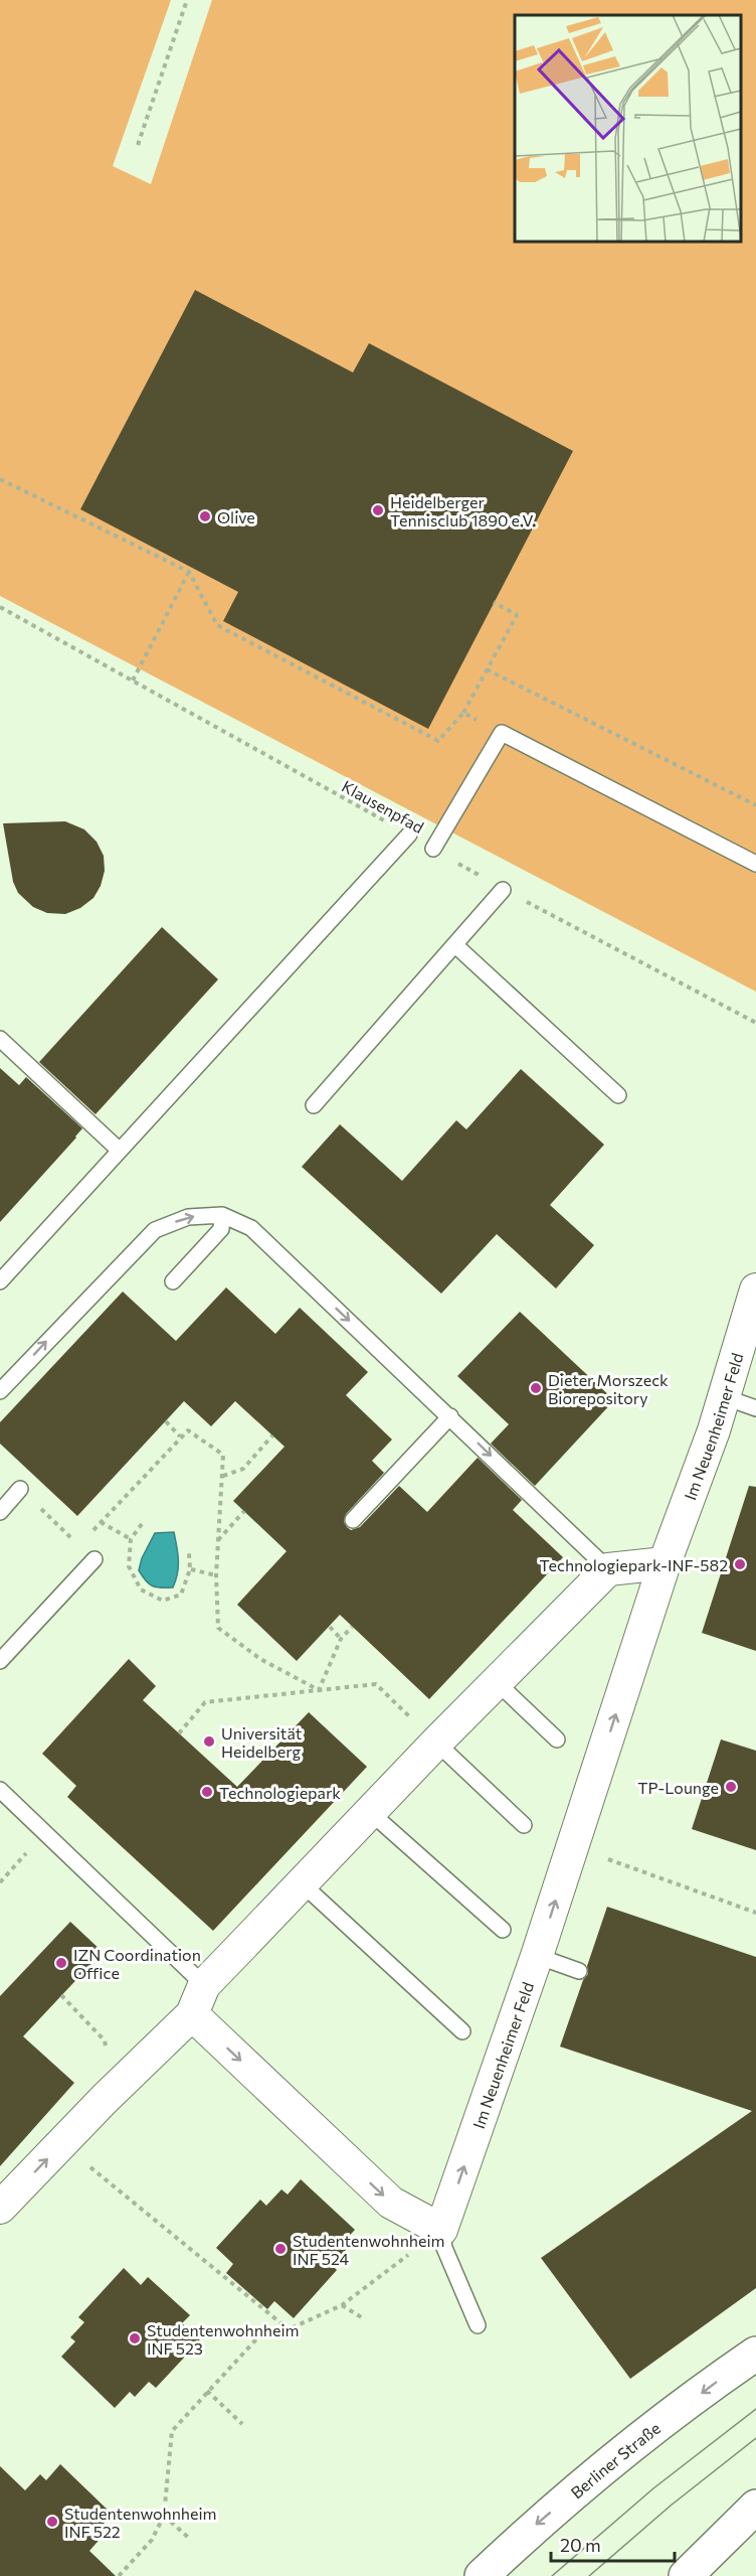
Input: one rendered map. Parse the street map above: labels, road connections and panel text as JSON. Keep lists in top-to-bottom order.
{
  "streets": {
    "main road": ["Berliner Straße"],
    "street": ["Im Neuenheimer Feld"],
    "path": ["Klausenpfad"]
  },
  "one_way": ["Berliner Straße"],
  "places": [
    "Heidelberger Tennisclub 1890 e.V.",
    "Olive",
    "Dieter Morszeck Biorepository",
    "Technologiepark-INF-582",
    "Universität Heidelberg",
    "TP-Lounge",
    "Technologiepark",
    "IZN Coordination Office",
    "Studentenwohnheim INF 524",
    "Studentenwohnheim INF 523",
    "Studentenwohnheim INF 522"
  ],
  "scale_bar": "20 m"
}
